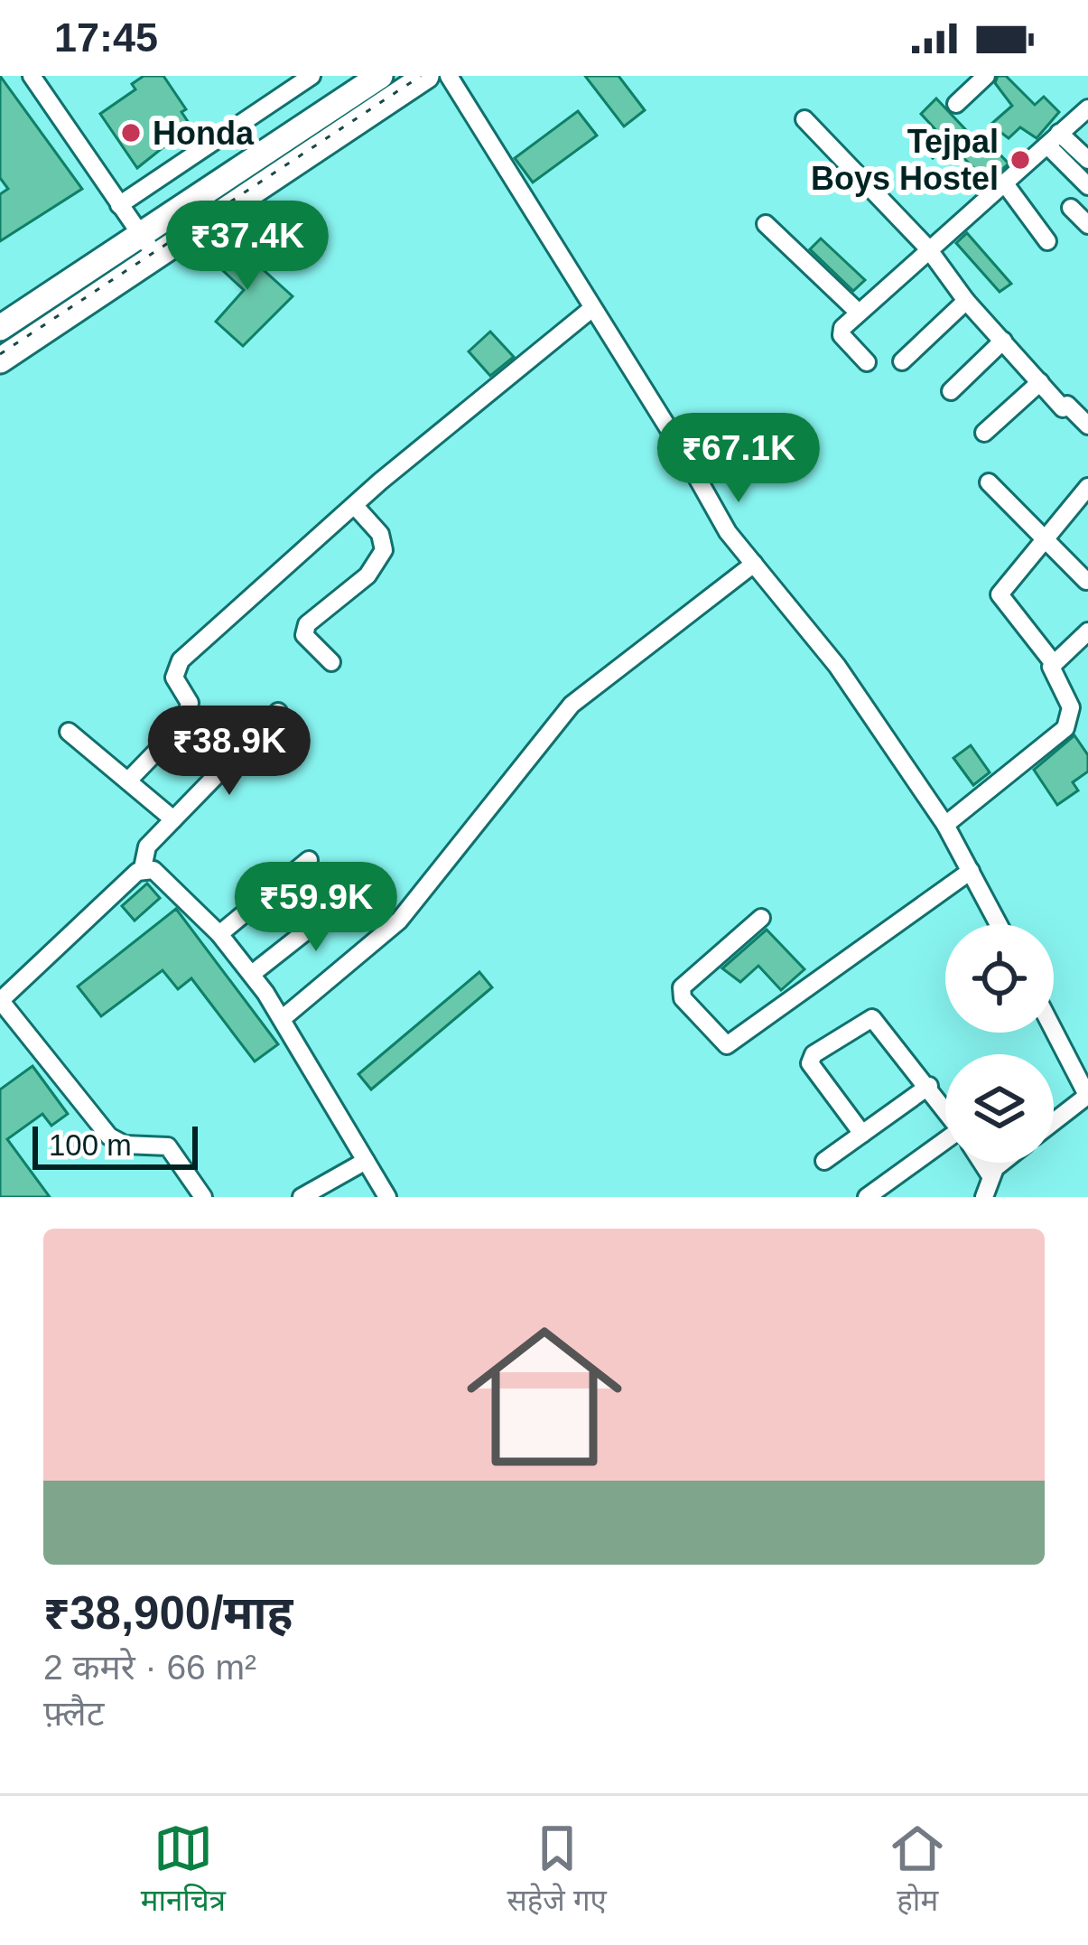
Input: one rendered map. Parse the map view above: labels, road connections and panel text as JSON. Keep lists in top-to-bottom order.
{
  "places": ["Honda", "Tejpal Boys Hostel"],
  "scale_bar": "100 m",
  "page": {
    "status": "17:45",
    "price": [
      "₹37.4K",
      "₹67.1K",
      "₹38.9K",
      "₹59.9K"
    ],
    "scale": "100 m",
    "list": [
      {
        "name": "₹38,900/माह",
        "note": "2 कमरे · 66 m² · फ़्लैट"
      }
    ],
    "tabs": ["मानचित्र", "सहेजे गए", "होम"]
  }
}
